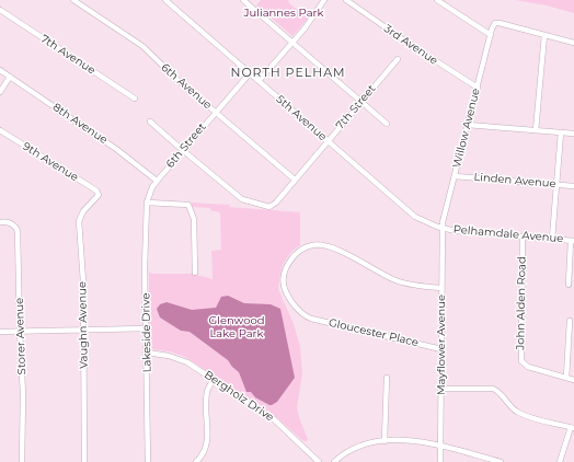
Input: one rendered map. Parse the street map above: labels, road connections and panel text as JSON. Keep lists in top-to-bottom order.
{
  "streets": {
    "street": [
      "3rd Avenue",
      "7th Avenue",
      "6th Avenue",
      "7th Street",
      "5th Avenue",
      "8th Avenue",
      "Willow Avenue",
      "6th Street",
      "9th Avenue",
      "Linden Avenue",
      "Pelhamdale Avenue",
      "John Alden Road",
      "Vaughn Avenue",
      "Lakeside Drive",
      "Gloucester Place",
      "Storer Avenue",
      "Mayflower Avenue",
      "Bergholz Drive"
    ]
  },
  "crossings": [
    ["3rd Avenue", "Willow Avenue"],
    ["6th Avenue", "7th Street"],
    ["6th Avenue", "6th Street"],
    ["7th Street", "5th Avenue"],
    ["7th Street", "6th Street"],
    ["5th Avenue", "Willow Avenue"],
    ["5th Avenue", "6th Street"],
    ["5th Avenue", "Pelhamdale Avenue"],
    ["5th Avenue", "Mayflower Avenue"],
    ["8th Avenue", "6th Street"],
    ["Willow Avenue", "Linden Avenue"],
    ["Willow Avenue", "Pelhamdale Avenue"],
    ["Willow Avenue", "Mayflower Avenue"],
    ["6th Street", "Lakeside Drive"],
    ["9th Avenue", "Vaughn Avenue"],
    ["Pelhamdale Avenue", "John Alden Road"],
    ["Pelhamdale Avenue", "Mayflower Avenue"],
    ["Lakeside Drive", "Bergholz Drive"],
    ["Gloucester Place", "Mayflower Avenue"]
  ],
  "districts": ["NORTH PELHAM"],
  "parks": ["Juliannes Park", "Glenwood Lake Park"]
}
